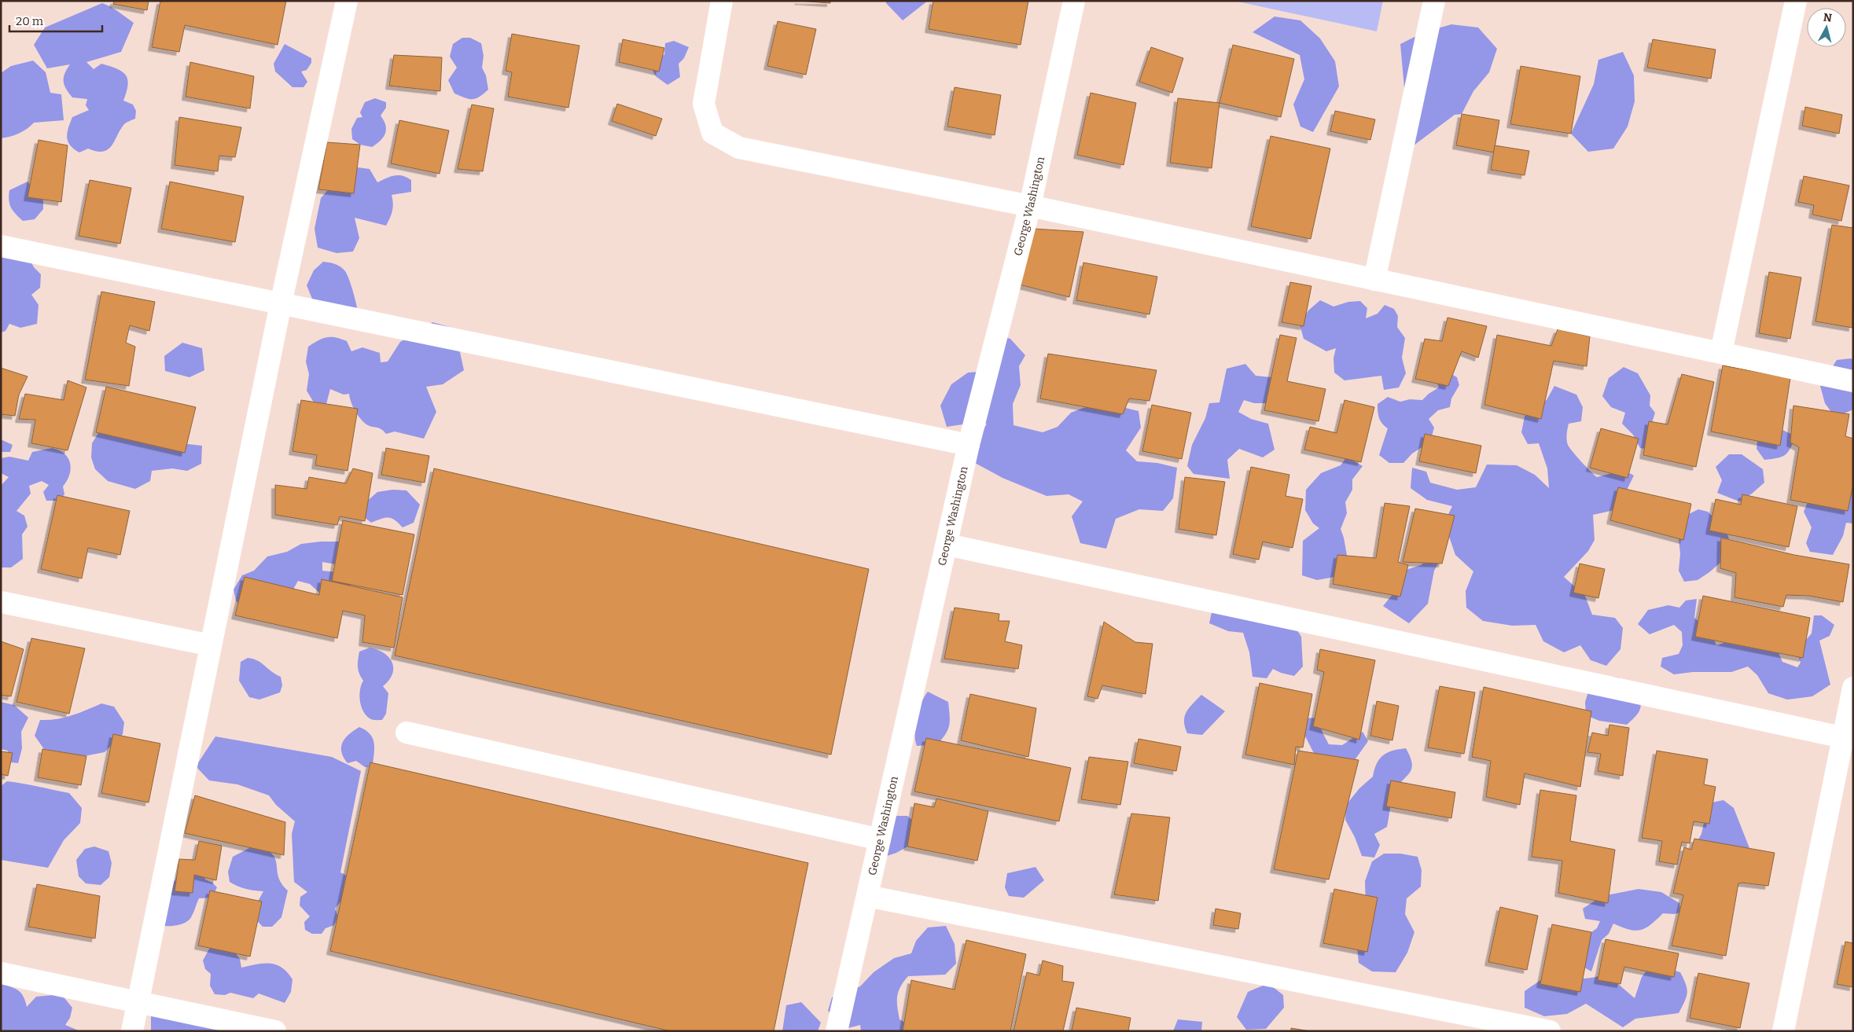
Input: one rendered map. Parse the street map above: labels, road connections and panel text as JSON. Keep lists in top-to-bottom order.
{
  "streets": {
    "street": ["George Washington"]
  },
  "scale_bar": "20 m",
  "north": "top"
}
